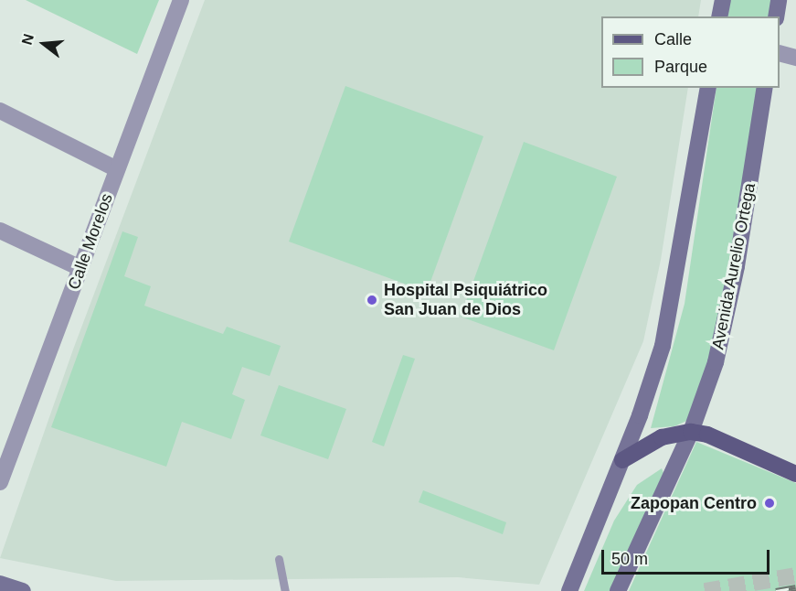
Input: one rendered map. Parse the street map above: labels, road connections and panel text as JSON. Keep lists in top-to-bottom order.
{
  "streets": {
    "main road": ["Avenida Aurelio Ortega"],
    "street": ["Calle Morelos"]
  },
  "places": ["Hospital Psiquiátrico San Juan de Dios", "Zapopan Centro"],
  "legend": ["Calle", "Parque"],
  "scale_bar": "50 m",
  "north": "left"
}
